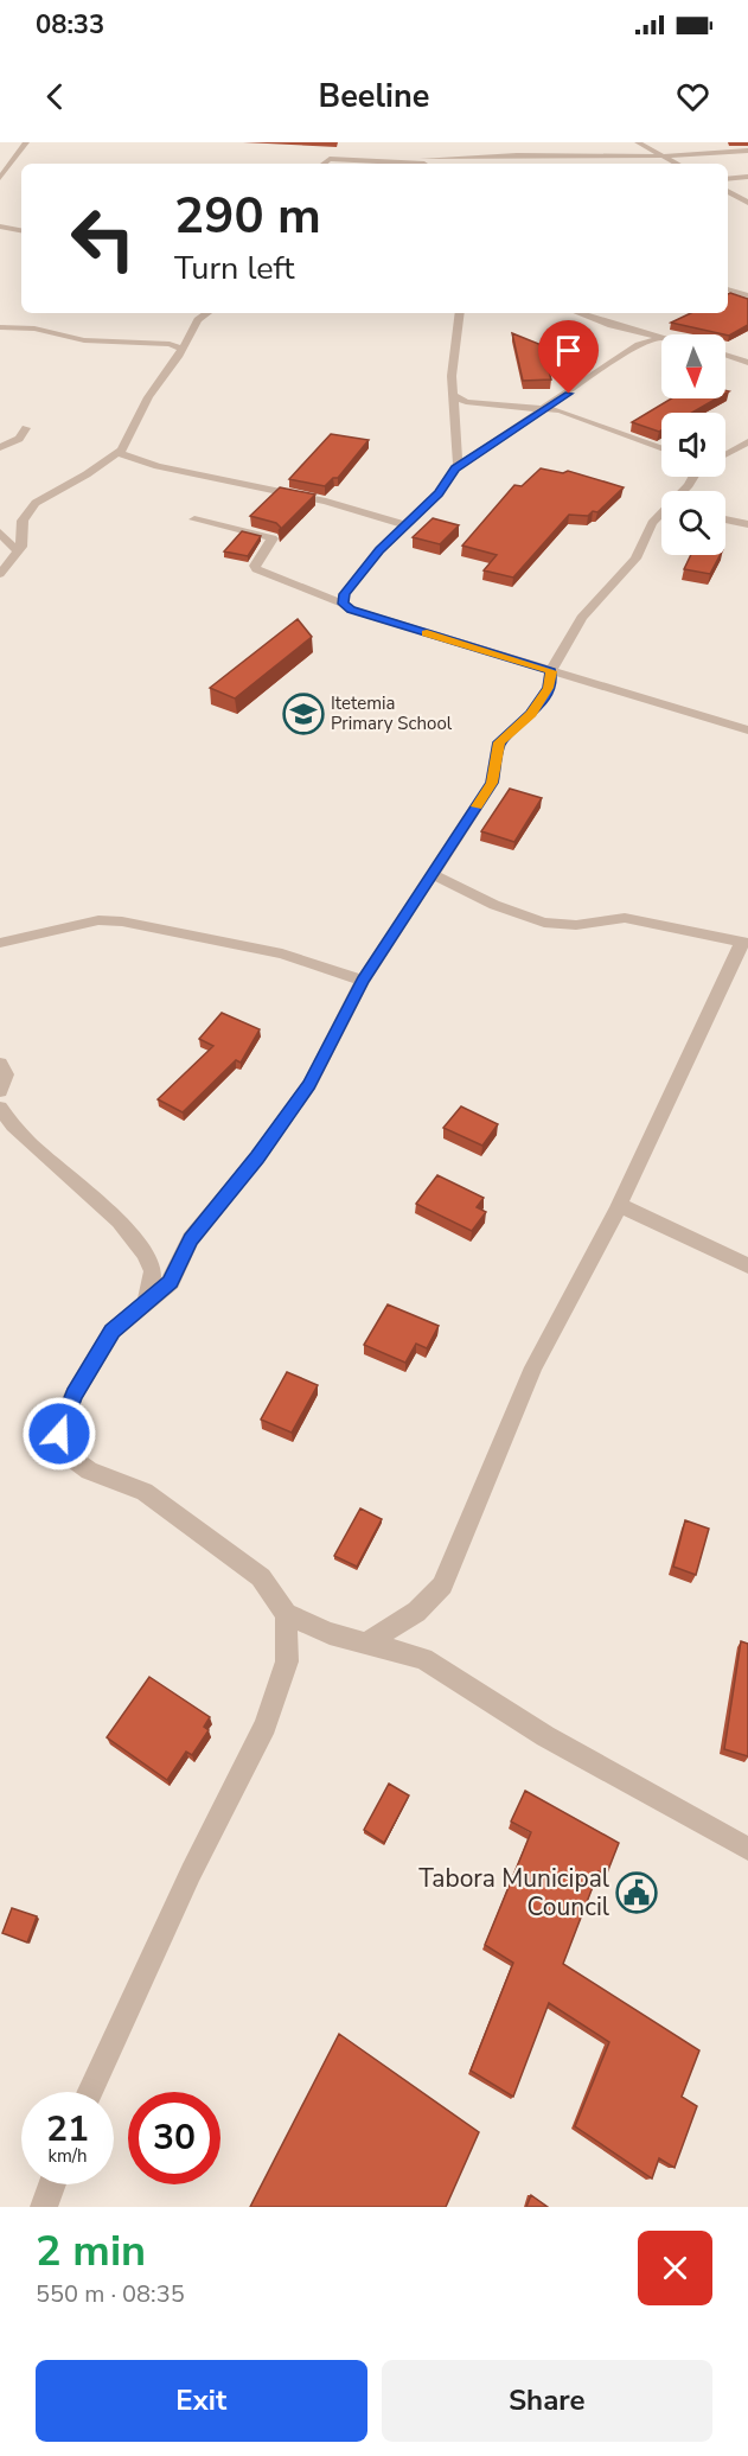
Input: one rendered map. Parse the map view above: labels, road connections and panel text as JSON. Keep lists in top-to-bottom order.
{
  "places": {
    "school or university": ["Itetemia Primary School"],
    "public building": ["Tabora Municipal Council"]
  },
  "north": "bottom",
  "page": {
    "status": "08:33",
    "header": "Beeline",
    "turn": ["290 m", "Turn left"],
    "speed": "21 km/h",
    "limit": "30",
    "heading": ["2 min", "550 m · 08:35"],
    "buttons": ["Exit", "Share"]
  }
}
